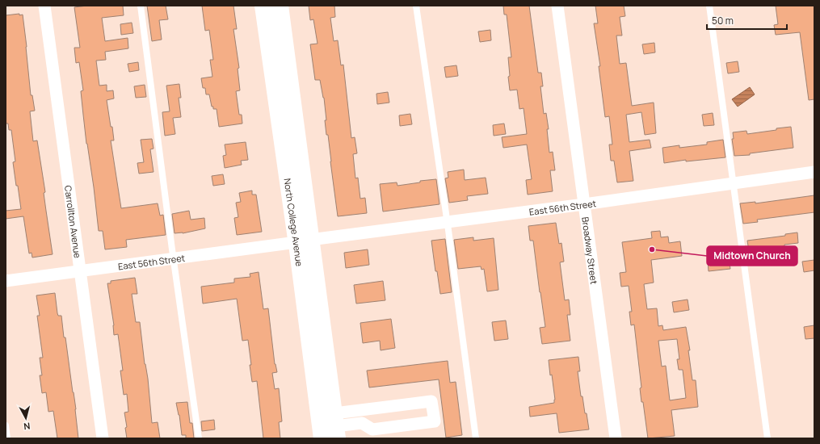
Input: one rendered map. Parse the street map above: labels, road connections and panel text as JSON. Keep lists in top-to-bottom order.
{
  "streets": {
    "main road": ["North College Avenue"],
    "street": ["East 56th Street", "Carrollton Avenue", "Broadway Street"]
  },
  "crossings": [
    ["East 56th Street", "Carrollton Avenue"],
    ["East 56th Street", "North College Avenue"],
    ["East 56th Street", "Broadway Street"]
  ],
  "places": ["Midtown Church"],
  "scale_bar": "50 m",
  "north": "bottom"
}
